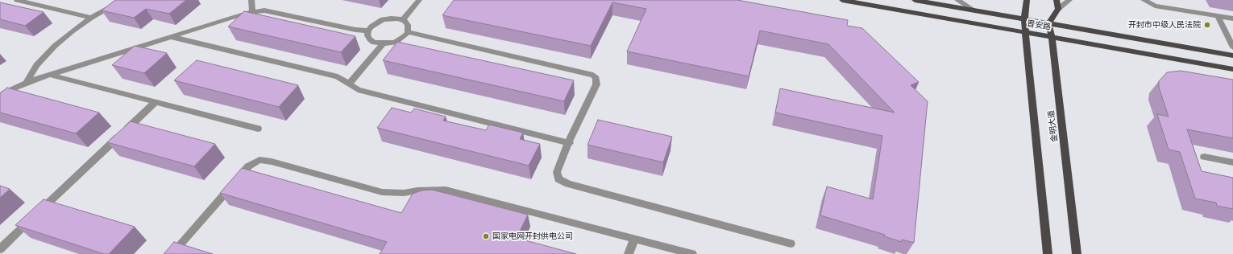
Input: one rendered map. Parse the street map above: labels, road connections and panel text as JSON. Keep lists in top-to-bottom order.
{
  "streets": {
    "main road": ["晋安路", "金明大道"]
  },
  "crossings": [
    ["晋安路", "金明大道"]
  ],
  "places": ["开封市中级人民法院", "国家电网开封供电公司"]
}
